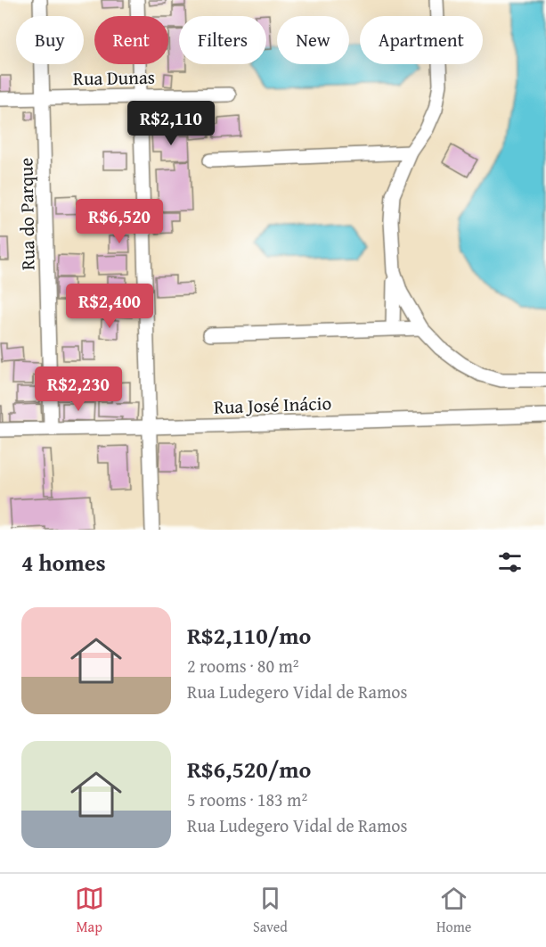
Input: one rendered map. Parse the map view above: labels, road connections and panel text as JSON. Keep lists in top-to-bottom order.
{
  "streets": {
    "street": ["Rua Dunas", "Rua do Parque", "Rua José Inácio"]
  },
  "crossings": [
    ["Rua Dunas", "Rua do Parque"],
    ["Rua do Parque", "Rua José Inácio"]
  ],
  "page": {
    "chip": [
      "Buy",
      "Rent",
      "Filters",
      "New",
      "Apartment"
    ],
    "price": [
      "R$2,110",
      "R$6,520",
      "R$2,400",
      "R$2,230"
    ],
    "heading": "4 homes",
    "list": [
      {
        "name": "R$2,110/mo",
        "note": "2 rooms · 80 m² · Rua Ludegero Vidal de Ramos"
      },
      {
        "name": "R$6,520/mo",
        "note": "5 rooms · 183 m² · Rua Ludegero Vidal de Ramos"
      }
    ],
    "tabs": ["Map", "Saved", "Home"]
  }
}
